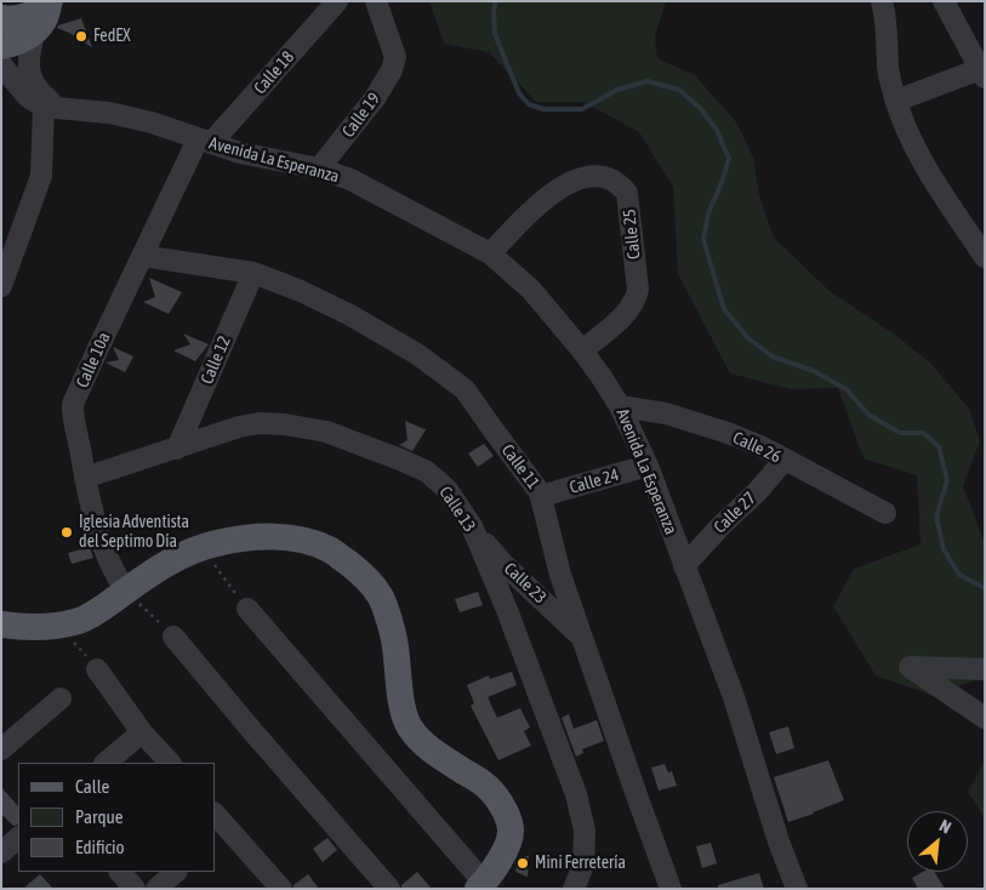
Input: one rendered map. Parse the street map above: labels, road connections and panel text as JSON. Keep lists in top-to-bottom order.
{
  "streets": {
    "street": [
      "Calle 18",
      "Calle 19",
      "Avenida La Esperanza",
      "Calle 25",
      "Calle 10a",
      "Calle 12",
      "Calle 26",
      "Calle 11",
      "Calle 24",
      "Calle 13",
      "Calle 27",
      "Calle 23"
    ]
  },
  "crossings": [
    ["Calle 18", "Avenida La Esperanza"],
    ["Calle 18", "Calle 10a"],
    ["Calle 19", "Avenida La Esperanza"],
    ["Avenida La Esperanza", "Calle 25"],
    ["Avenida La Esperanza", "Calle 10a"],
    ["Avenida La Esperanza", "Calle 26"],
    ["Avenida La Esperanza", "Calle 24"],
    ["Avenida La Esperanza", "Calle 27"],
    ["Calle 10a", "Calle 11"],
    ["Calle 10a", "Calle 13"],
    ["Calle 12", "Calle 11"],
    ["Calle 12", "Calle 13"],
    ["Calle 26", "Calle 27"],
    ["Calle 11", "Calle 24"],
    ["Calle 11", "Calle 23"],
    ["Calle 13", "Calle 23"]
  ],
  "places": ["FedEX", "Iglesia Adventista del Septimo Día", "Mini Ferretería"],
  "legend": ["Calle", "Parque", "Edificio"],
  "north": "top right"
}
